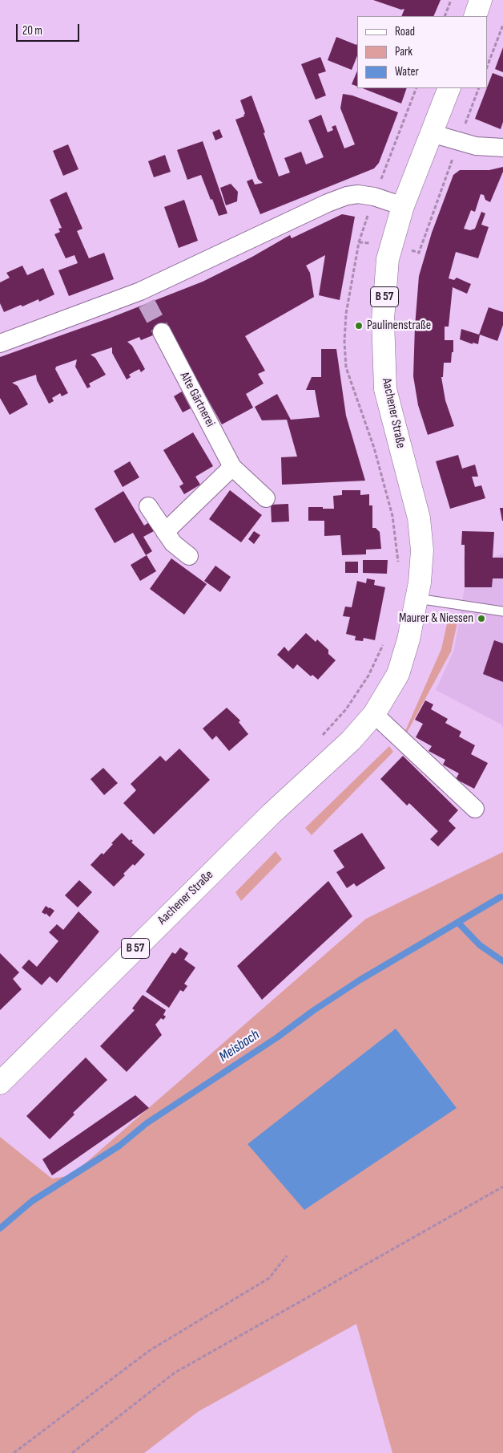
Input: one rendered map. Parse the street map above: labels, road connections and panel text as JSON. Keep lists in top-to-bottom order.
{
  "streets": {
    "main road": ["B 57", "Aachener Straße"],
    "street": ["Alte Gärtnerei"]
  },
  "water": ["Meisbach"],
  "places": ["Paulinenstraße", "Maurer & Niessen"],
  "legend": ["Road", "Park", "Water"],
  "scale_bar": "20 m"
}
